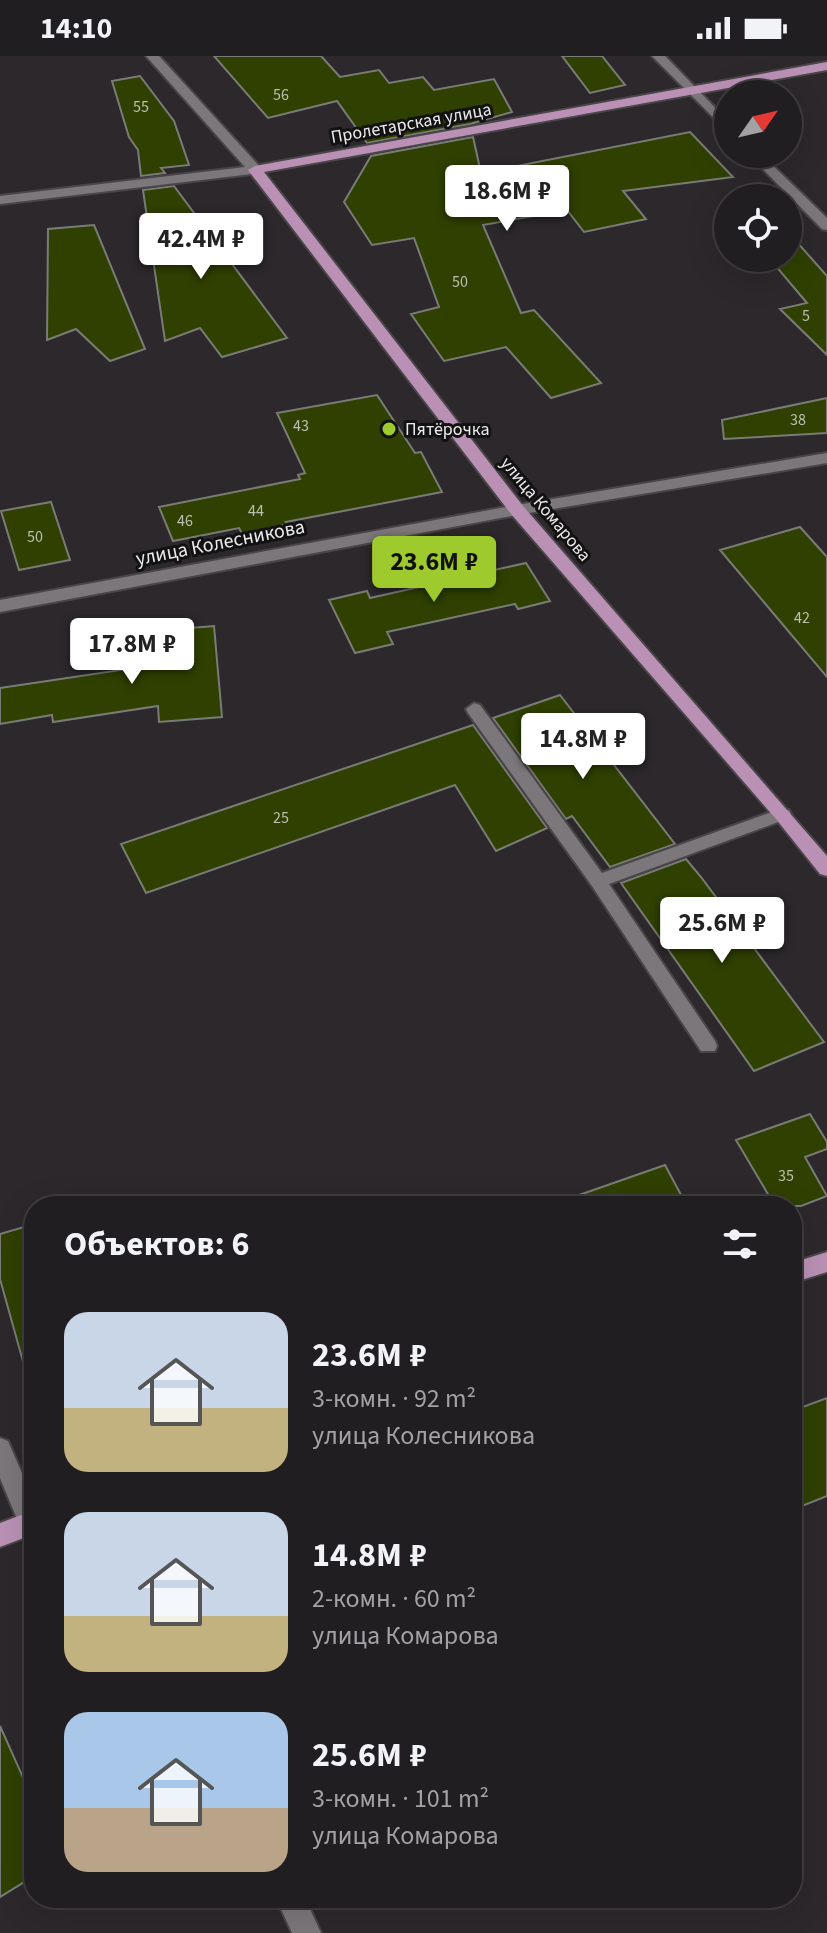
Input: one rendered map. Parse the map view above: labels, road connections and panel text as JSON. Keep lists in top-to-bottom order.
{
  "streets": {
    "main road": ["Пролетарская улица", "улица Комарова"],
    "street": ["улица Колесникова"]
  },
  "crossings": [
    ["Пролетарская улица", "улица Комарова"],
    ["улица Комарова", "улица Колесникова"]
  ],
  "places": ["Пятёрочка"],
  "house_numbers": [
    "56",
    "55",
    "50",
    "5",
    "38",
    "43",
    "44",
    "46",
    "50",
    "42",
    "25",
    "35"
  ],
  "north": "top right",
  "page": {
    "status": "14:10",
    "price": [
      "18.6M ₽",
      "42.4M ₽",
      "23.6M ₽",
      "17.8M ₽",
      "14.8M ₽",
      "25.6M ₽"
    ],
    "heading": "Объектов: 6",
    "list": [
      {
        "name": "23.6M ₽",
        "note": "3-комн. · 92 m² · улица Колесникова"
      },
      {
        "name": "14.8M ₽",
        "note": "2-комн. · 60 m² · улица Комарова"
      },
      {
        "name": "25.6M ₽",
        "note": "3-комн. · 101 m² · улица Комарова"
      }
    ]
  }
}
